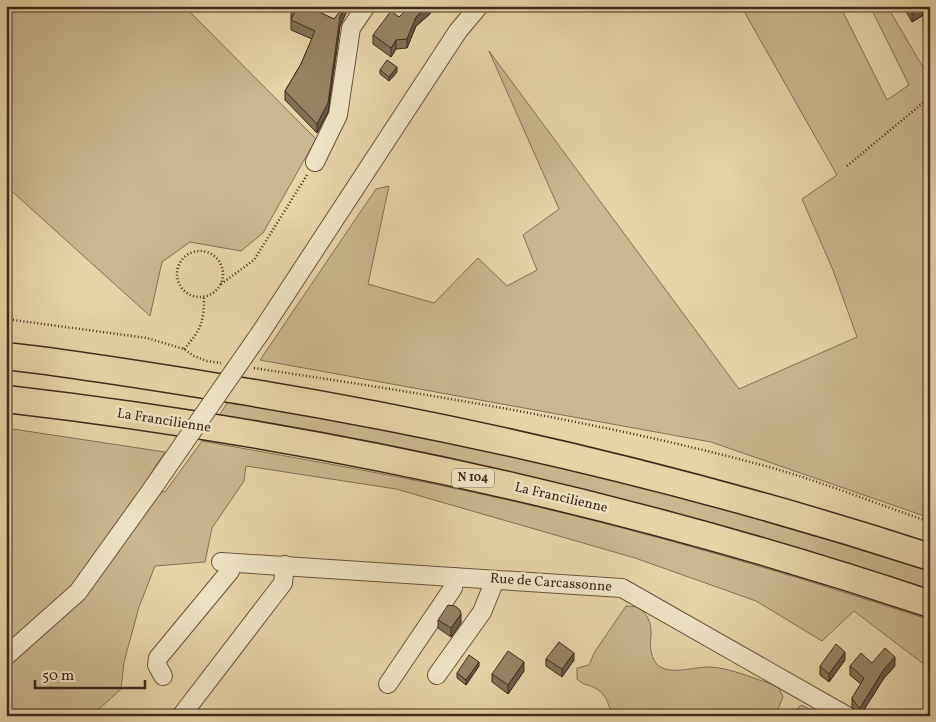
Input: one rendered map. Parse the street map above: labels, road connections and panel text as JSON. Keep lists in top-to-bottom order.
{
  "streets": {
    "highway": ["La Francilienne", "N 104"],
    "street": ["Rue de Carcassonne"]
  },
  "scale_bar": "50 m"
}
